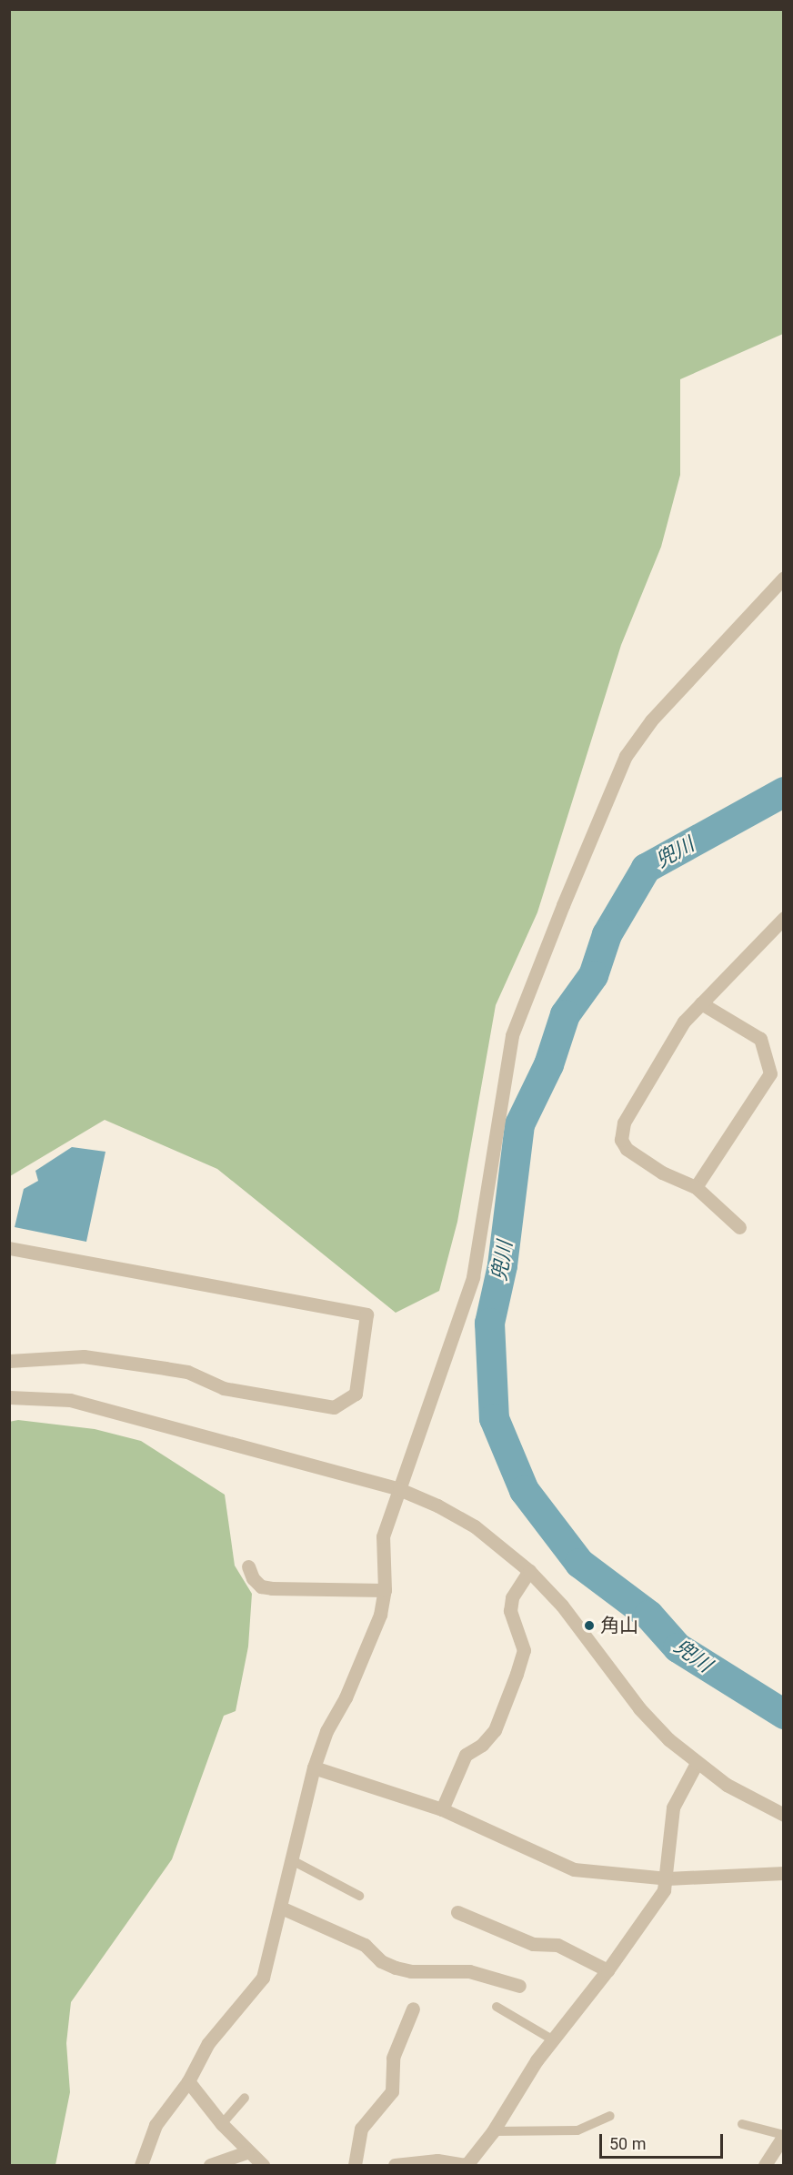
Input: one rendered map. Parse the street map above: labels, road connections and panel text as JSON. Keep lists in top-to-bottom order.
{
  "water": ["兜川"],
  "places": ["角山"],
  "scale_bar": "50 m"
}
